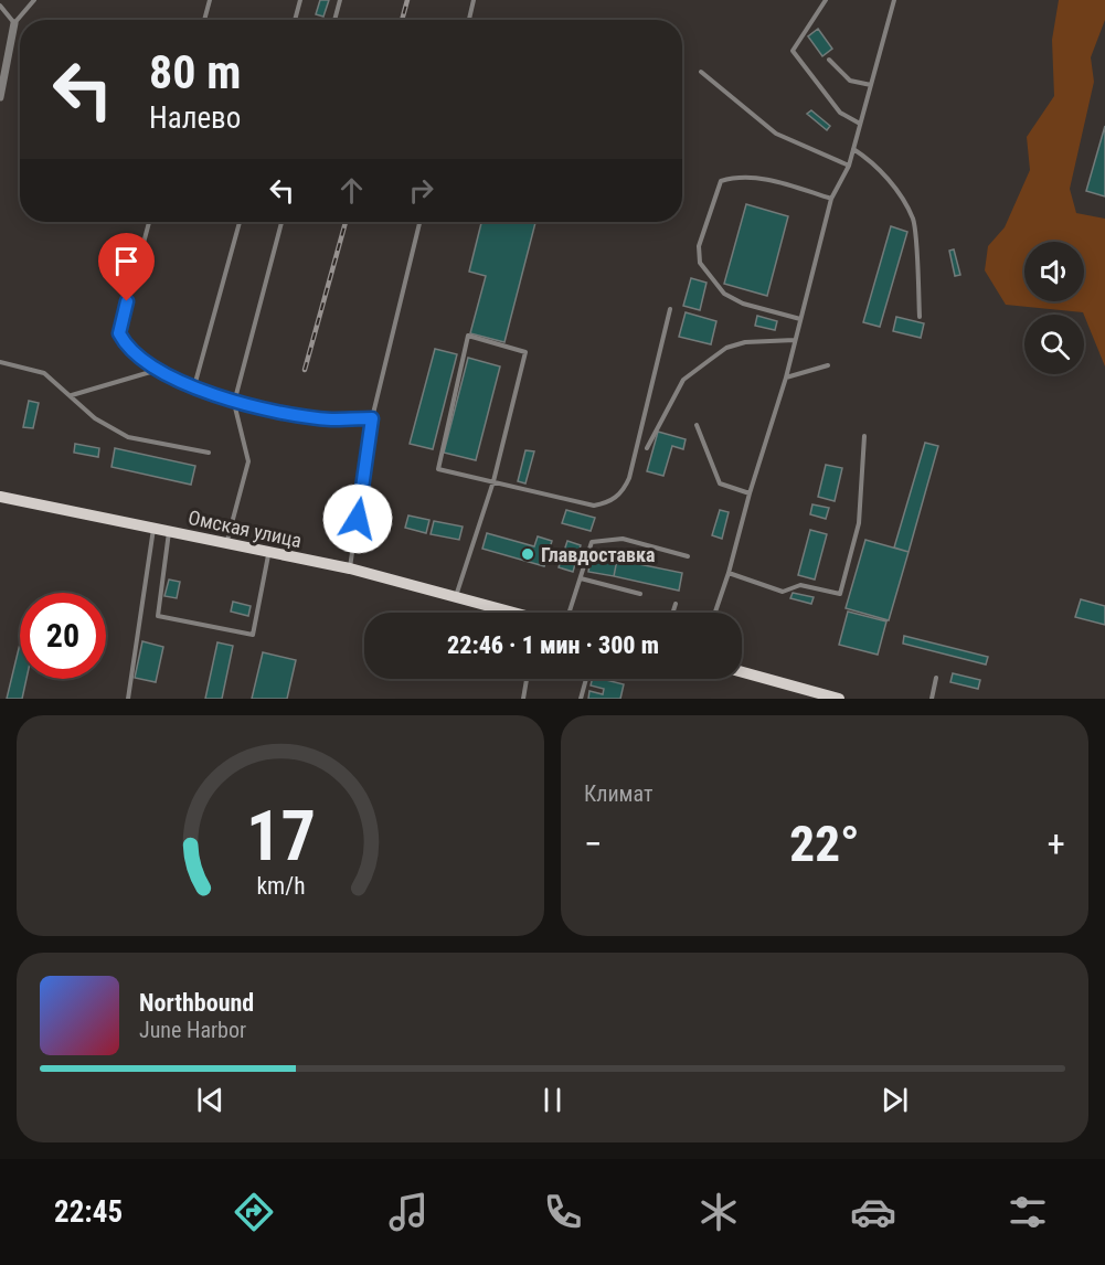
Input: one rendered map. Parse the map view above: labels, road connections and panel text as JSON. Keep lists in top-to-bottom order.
{
  "streets": {
    "main road": ["Омская улица"]
  },
  "places": ["Главдоставка"],
  "page": {
    "turn": ["80 m", "Налево"],
    "limit": "20",
    "trip": "22:46 · 1 мин · 300 m",
    "tile": "Климат",
    "heat": ["−", "22°", "+"],
    "song": ["Northbound", "June Harbor"],
    "tabs": "22:45",
    "gauge": ["17", "km/h"]
  }
}
